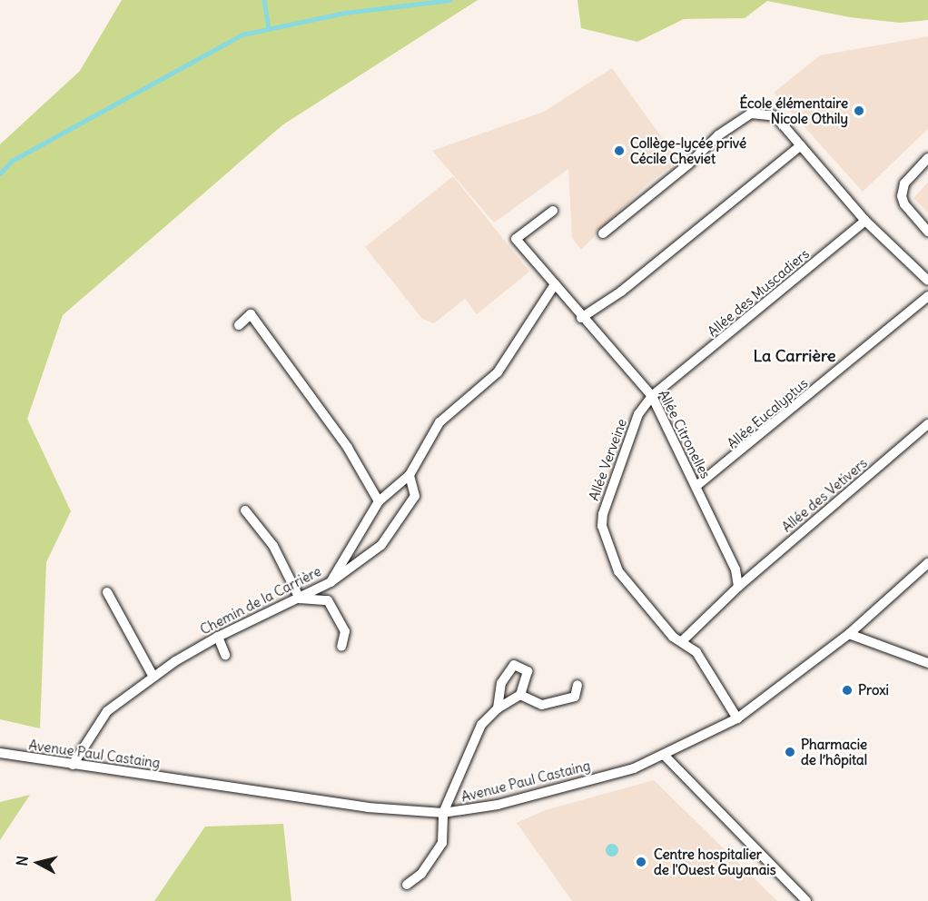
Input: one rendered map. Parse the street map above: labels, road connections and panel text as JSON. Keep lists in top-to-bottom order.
{
  "streets": {
    "street": [
      "Allée des Muscadiers",
      "Allée Eucalyptus",
      "Allée Citronelles",
      "Allée Verveine",
      "Allée des Vetivers",
      "Chemin de la Carrière",
      "Avenue Paul Castaing"
    ]
  },
  "crossings": [
    ["Allée des Muscadiers", "Allée Citronelles"],
    ["Allée des Muscadiers", "Allée Verveine"],
    ["Allée Eucalyptus", "Allée Citronelles"],
    ["Allée Citronelles", "Allée Verveine"],
    ["Allée Citronelles", "Allée des Vetivers"],
    ["Allée Citronelles", "Chemin de la Carrière"],
    ["Allée Verveine", "Avenue Paul Castaing"],
    ["Chemin de la Carrière", "Avenue Paul Castaing"]
  ],
  "districts": ["La Carrière"],
  "places": [
    "École élémentaire Nicole Othily",
    "Collège-lycée privé Cécile Cheviet",
    "Proxi",
    "Pharmacie de l’hôpital",
    "Centre hospitalier de l'Ouest Guyanais"
  ],
  "north": "left"
}
